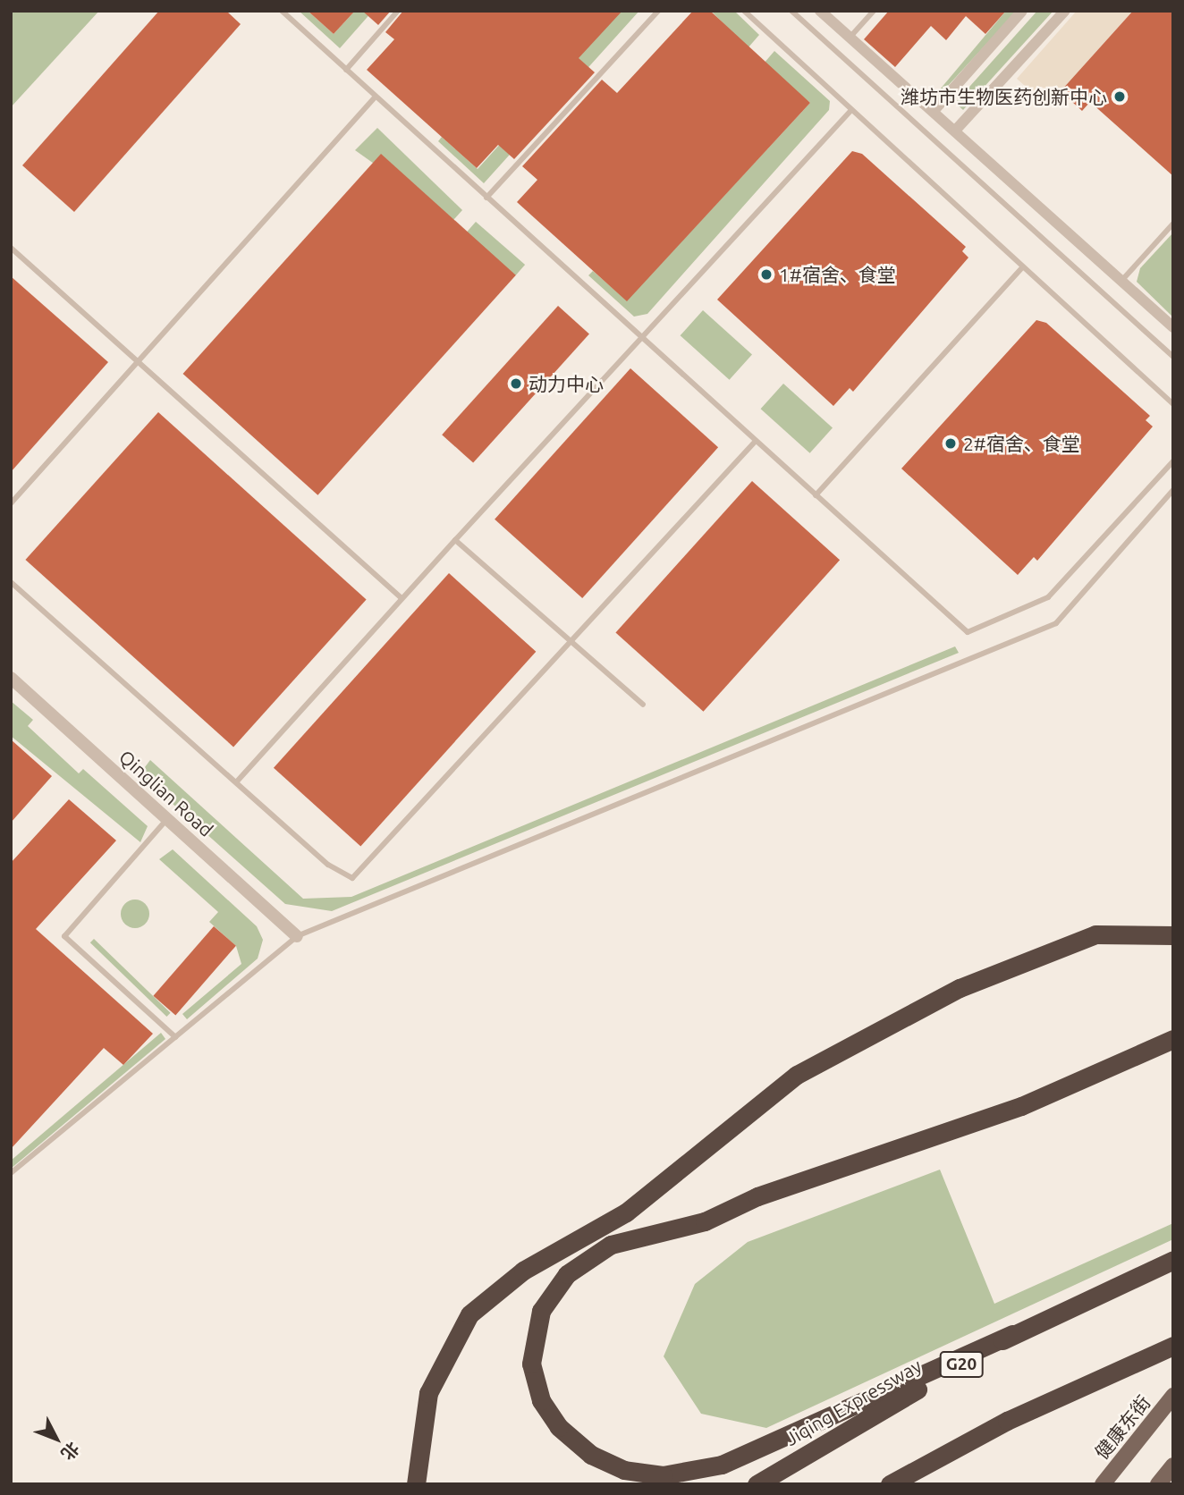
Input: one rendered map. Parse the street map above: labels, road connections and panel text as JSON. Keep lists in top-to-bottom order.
{
  "streets": {
    "highway": ["G20", "Jiqing Expressway"],
    "main road": ["健康东街"],
    "street": ["Qinglian Road"]
  },
  "places": [
    "潍坊市生物医药创新中心",
    "1#宿舍、食堂",
    "动力中心",
    "2#宿舍、食堂"
  ],
  "north": "bottom right"
}
